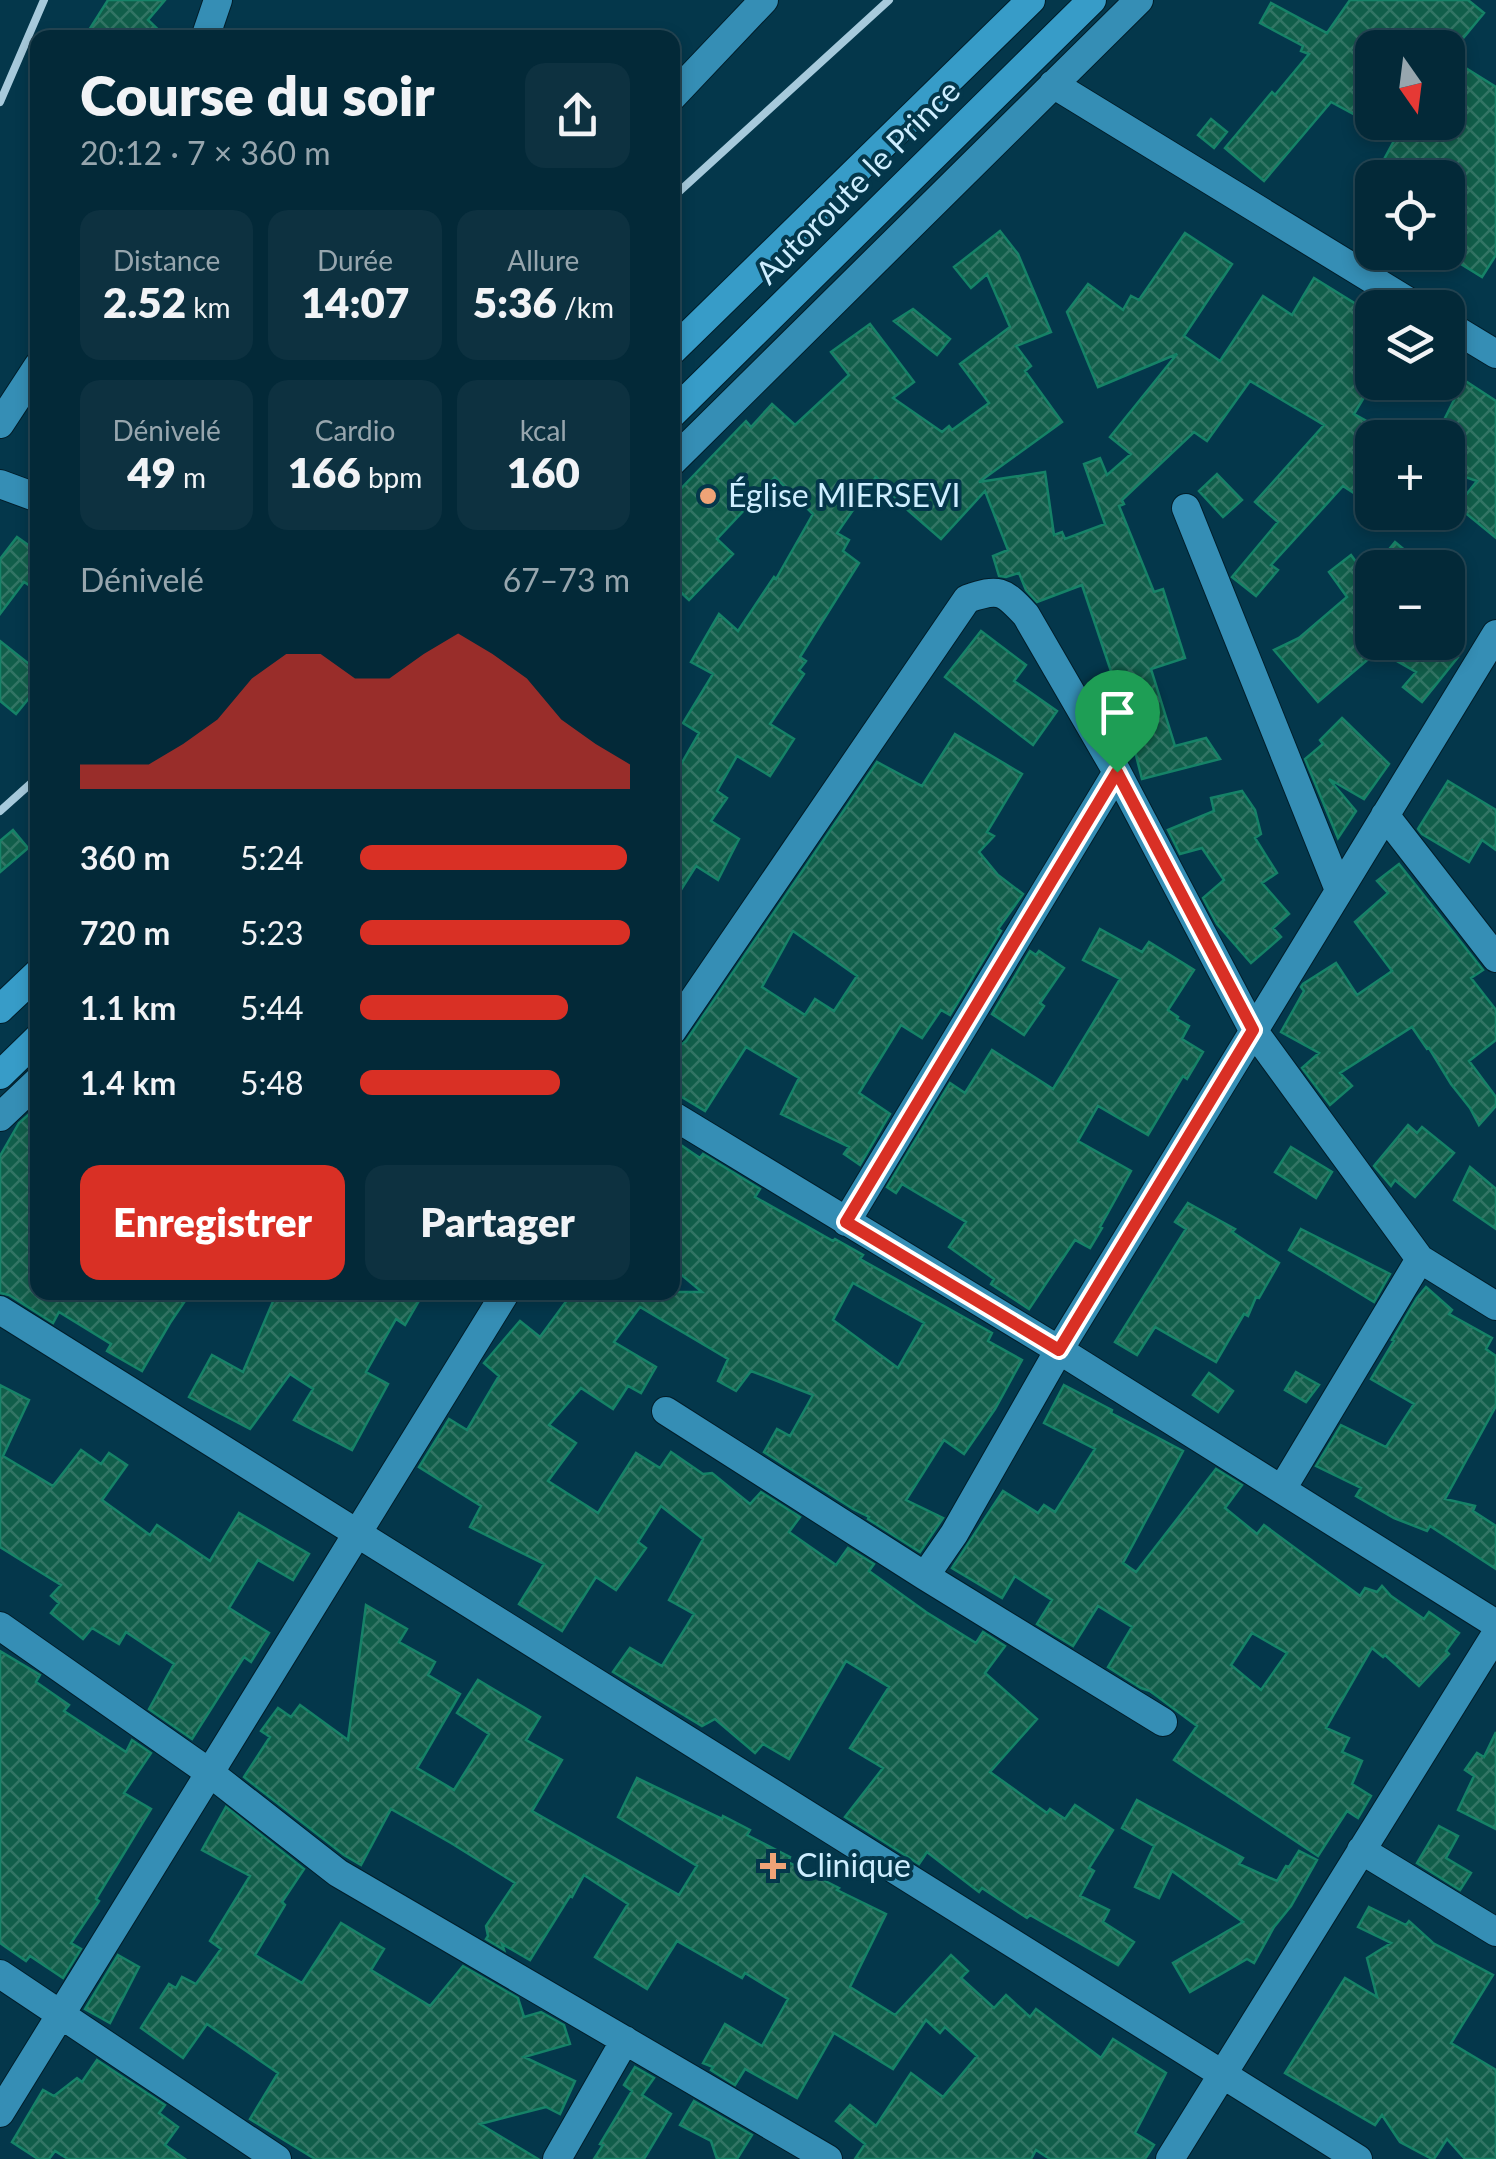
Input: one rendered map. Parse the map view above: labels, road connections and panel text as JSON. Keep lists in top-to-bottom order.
{
  "streets": {
    "main road": ["Autoroute le Prince"]
  },
  "places": {
    "other": ["Église MIERSEVI"],
    "health": ["Clinique"]
  },
  "north": "bottom",
  "page": {
    "map_buttons": ["+", "−"],
    "heading": ["Course du soir", "20:12 · 7 × 360 m"],
    "stats": [
      ["Distance", "2.52 km"],
      ["Durée", "14:07"],
      ["Allure", "5:36 /km"],
      ["Dénivelé", "49 m"],
      ["Cardio", "166 bpm"],
      ["kcal", "160"]
    ],
    "chart": ["Dénivelé", "67–73 m"],
    "list": [
      {
        "name": "360 m",
        "note": "5:24"
      },
      {
        "name": "720 m",
        "note": "5:23"
      },
      {
        "name": "1.1 km",
        "note": "5:44"
      },
      {
        "name": "1.4 km",
        "note": "5:48"
      }
    ],
    "buttons": ["Enregistrer", "Partager"]
  }
}
